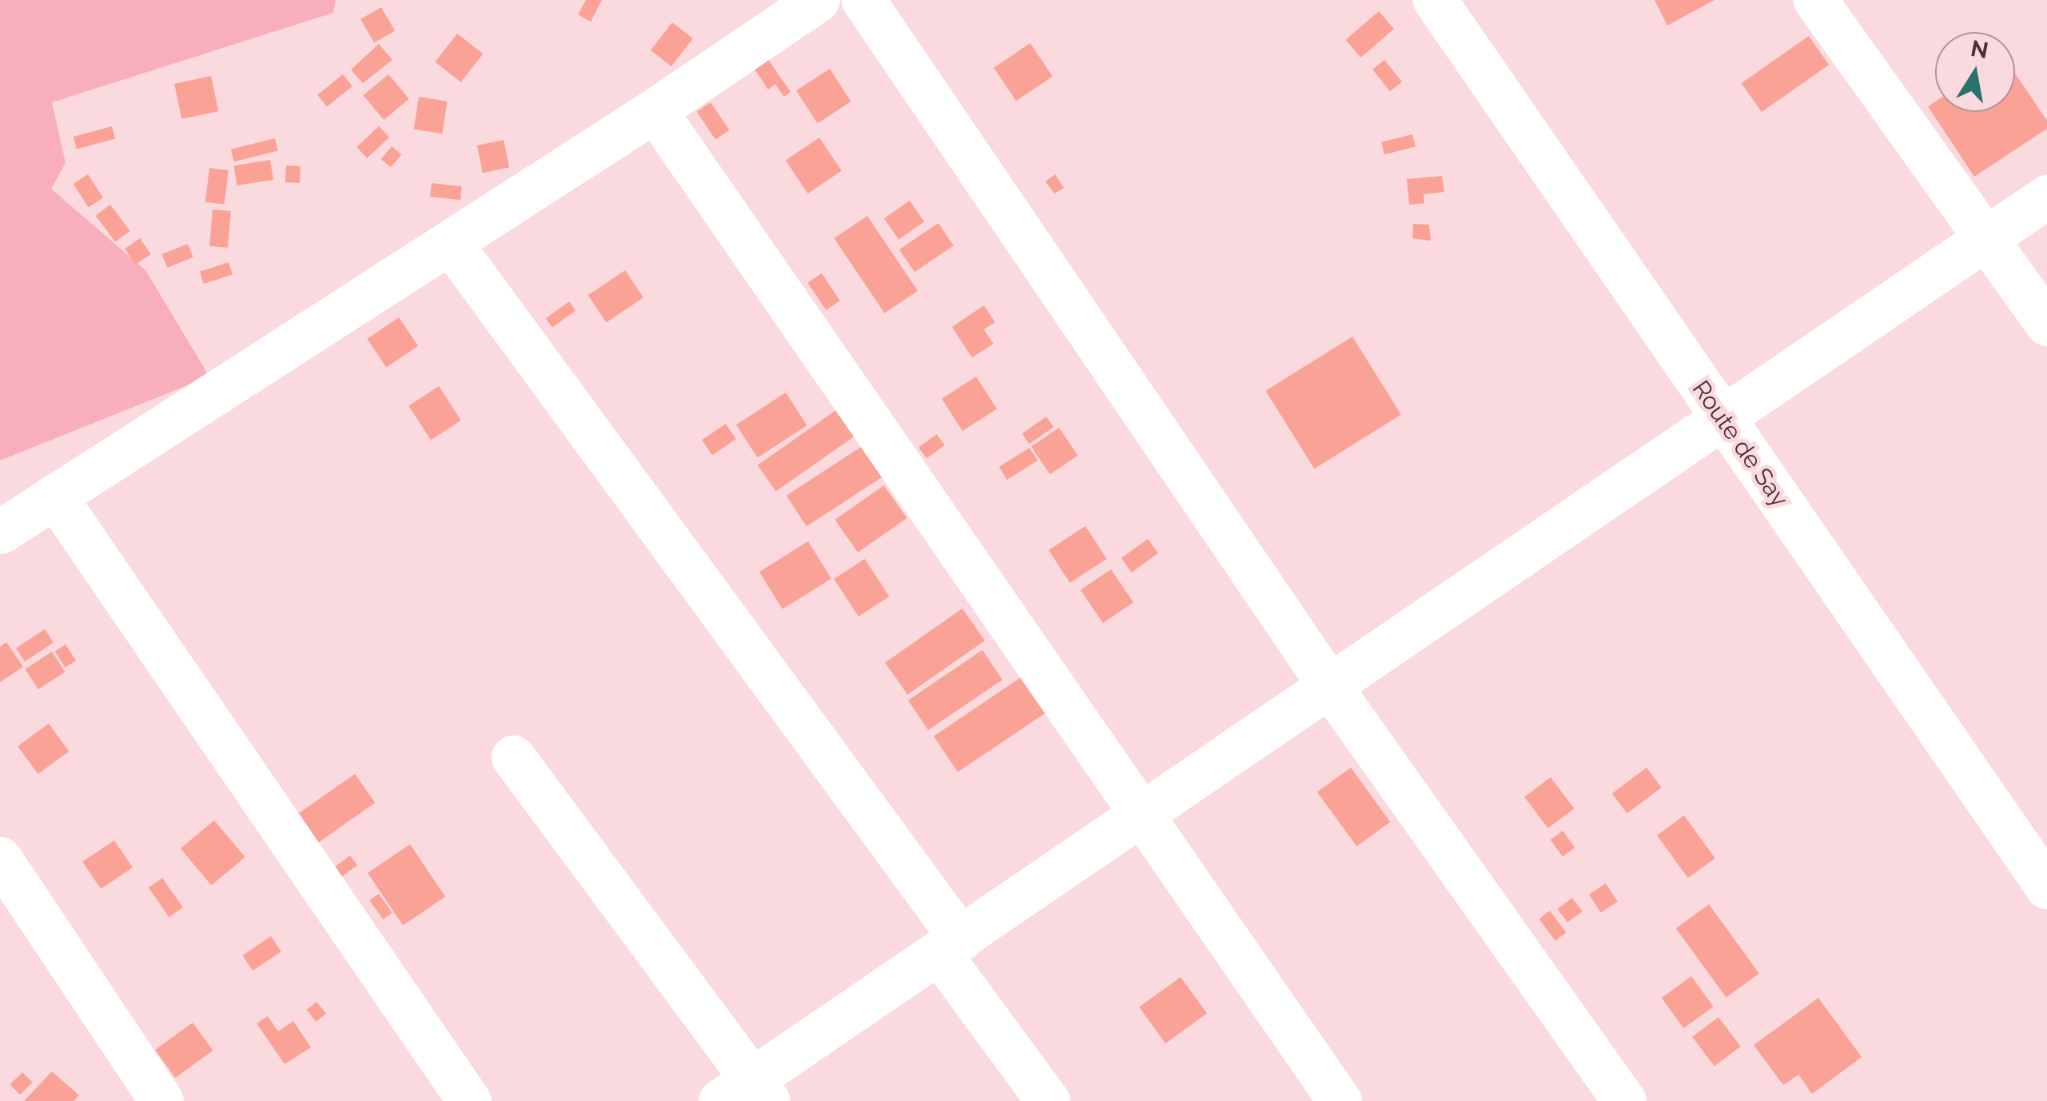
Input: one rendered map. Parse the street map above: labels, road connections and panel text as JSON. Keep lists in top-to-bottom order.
{
  "streets": {
    "street": ["Route de Say"]
  },
  "north": "top"
}
